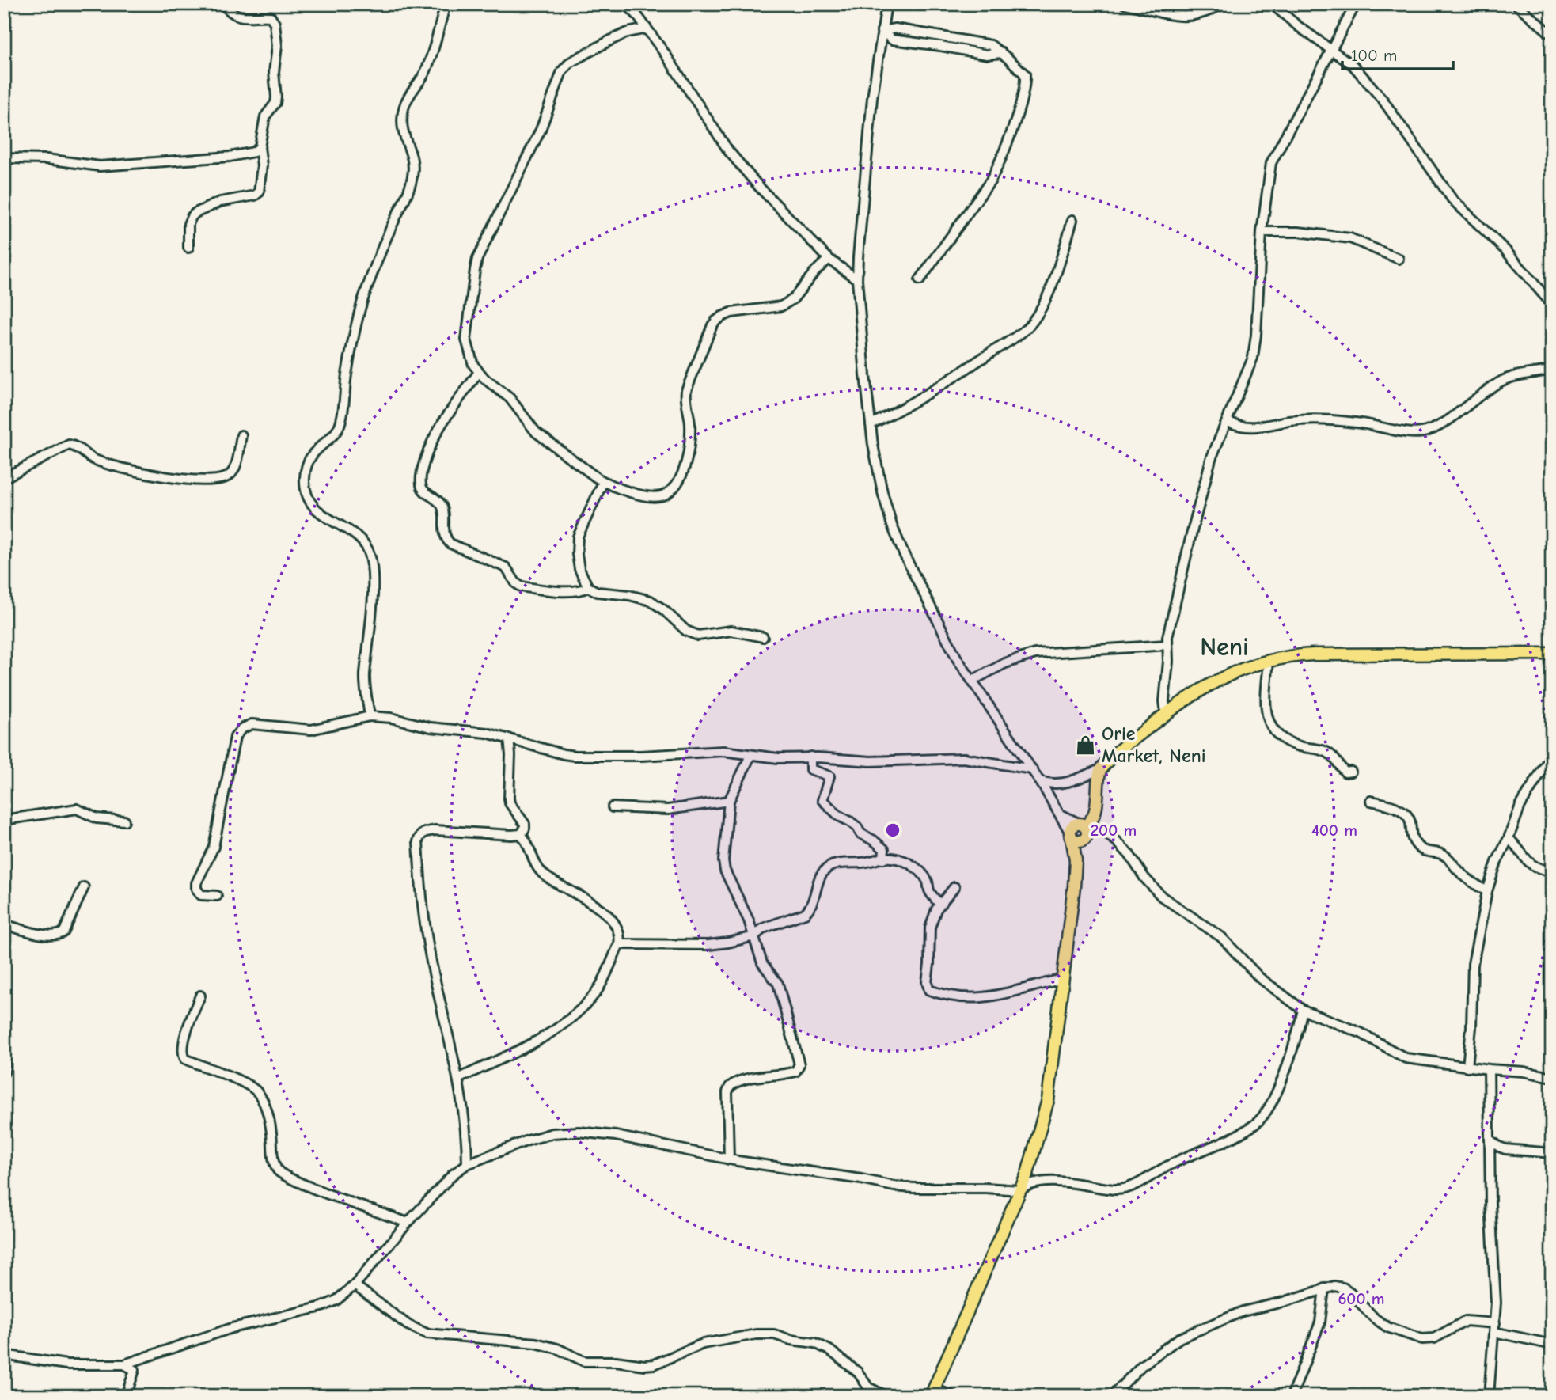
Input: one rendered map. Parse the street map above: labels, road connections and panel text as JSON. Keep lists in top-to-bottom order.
{
  "districts": ["Neni"],
  "places": {
    "shop": ["Orie Market, Neni"]
  },
  "scale_bar": "100 m",
  "rings": ["200 m", "400 m", "600 m"]
}
